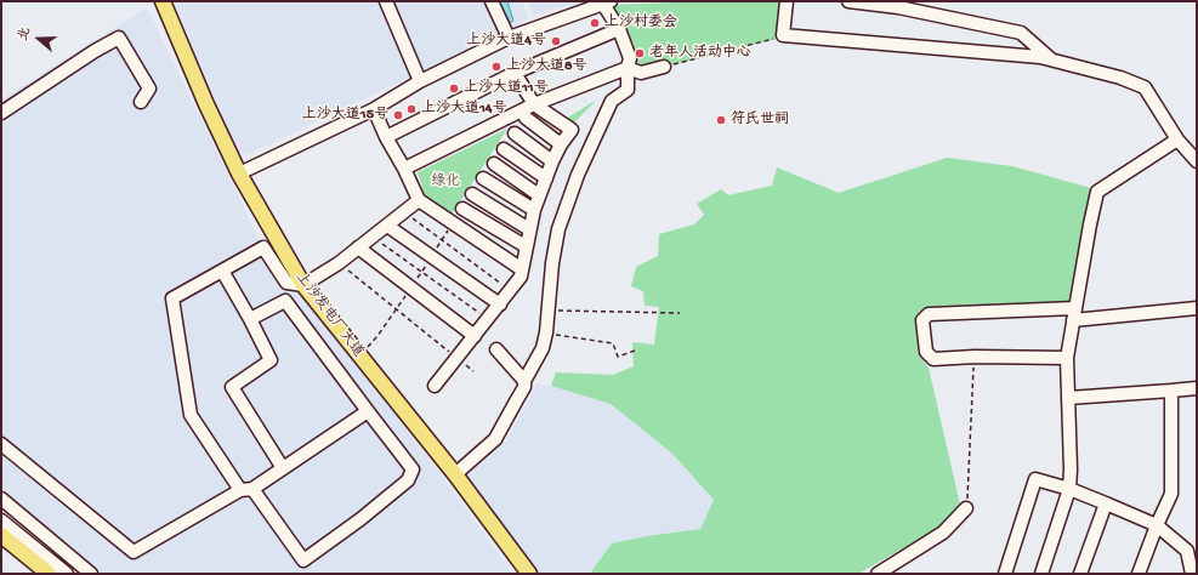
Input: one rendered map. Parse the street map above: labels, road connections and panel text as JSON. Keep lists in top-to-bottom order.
{
  "streets": {
    "main road": ["上沙发电厂大道"]
  },
  "parks": ["绿化"],
  "places": [
    "上沙村委会",
    "上沙大道4号",
    "老年人活动中心",
    "上沙大道8号",
    "上沙大道11号",
    "上沙大道14号",
    "上沙大道15号",
    "符氏世祠"
  ],
  "north": "left"
}
